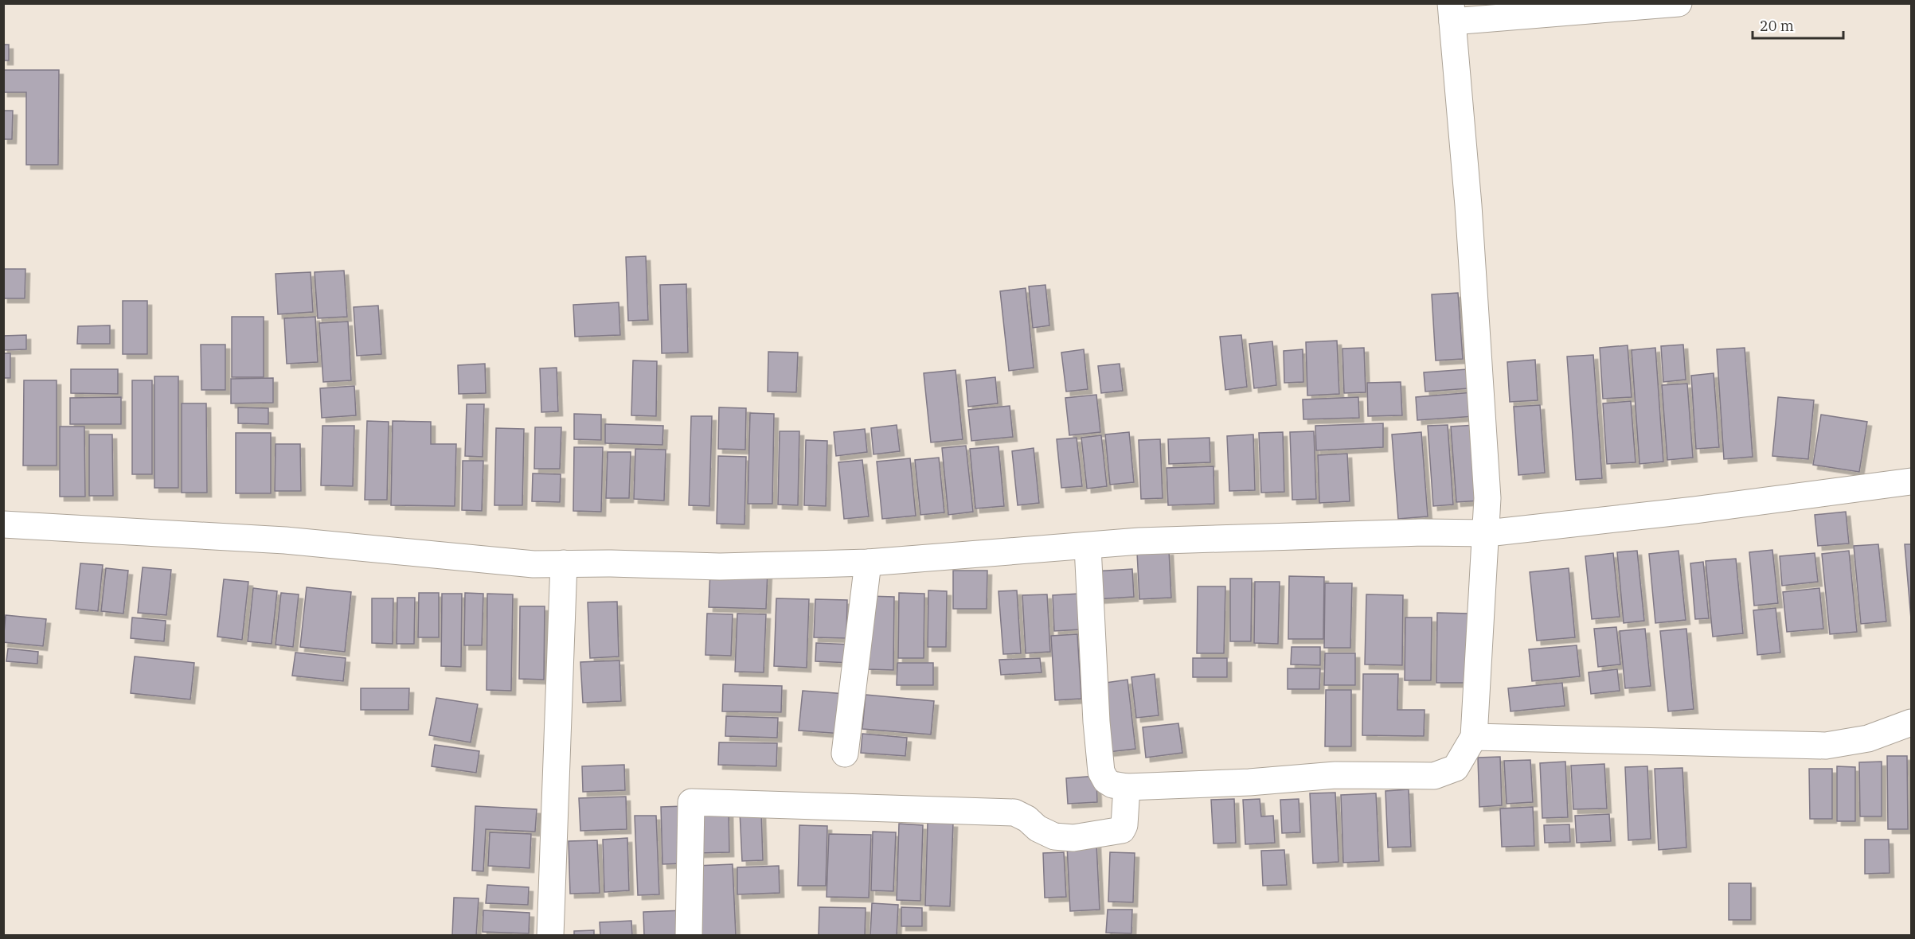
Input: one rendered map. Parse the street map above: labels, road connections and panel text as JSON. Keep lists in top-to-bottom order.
{
  "scale_bar": "20 m"
}
